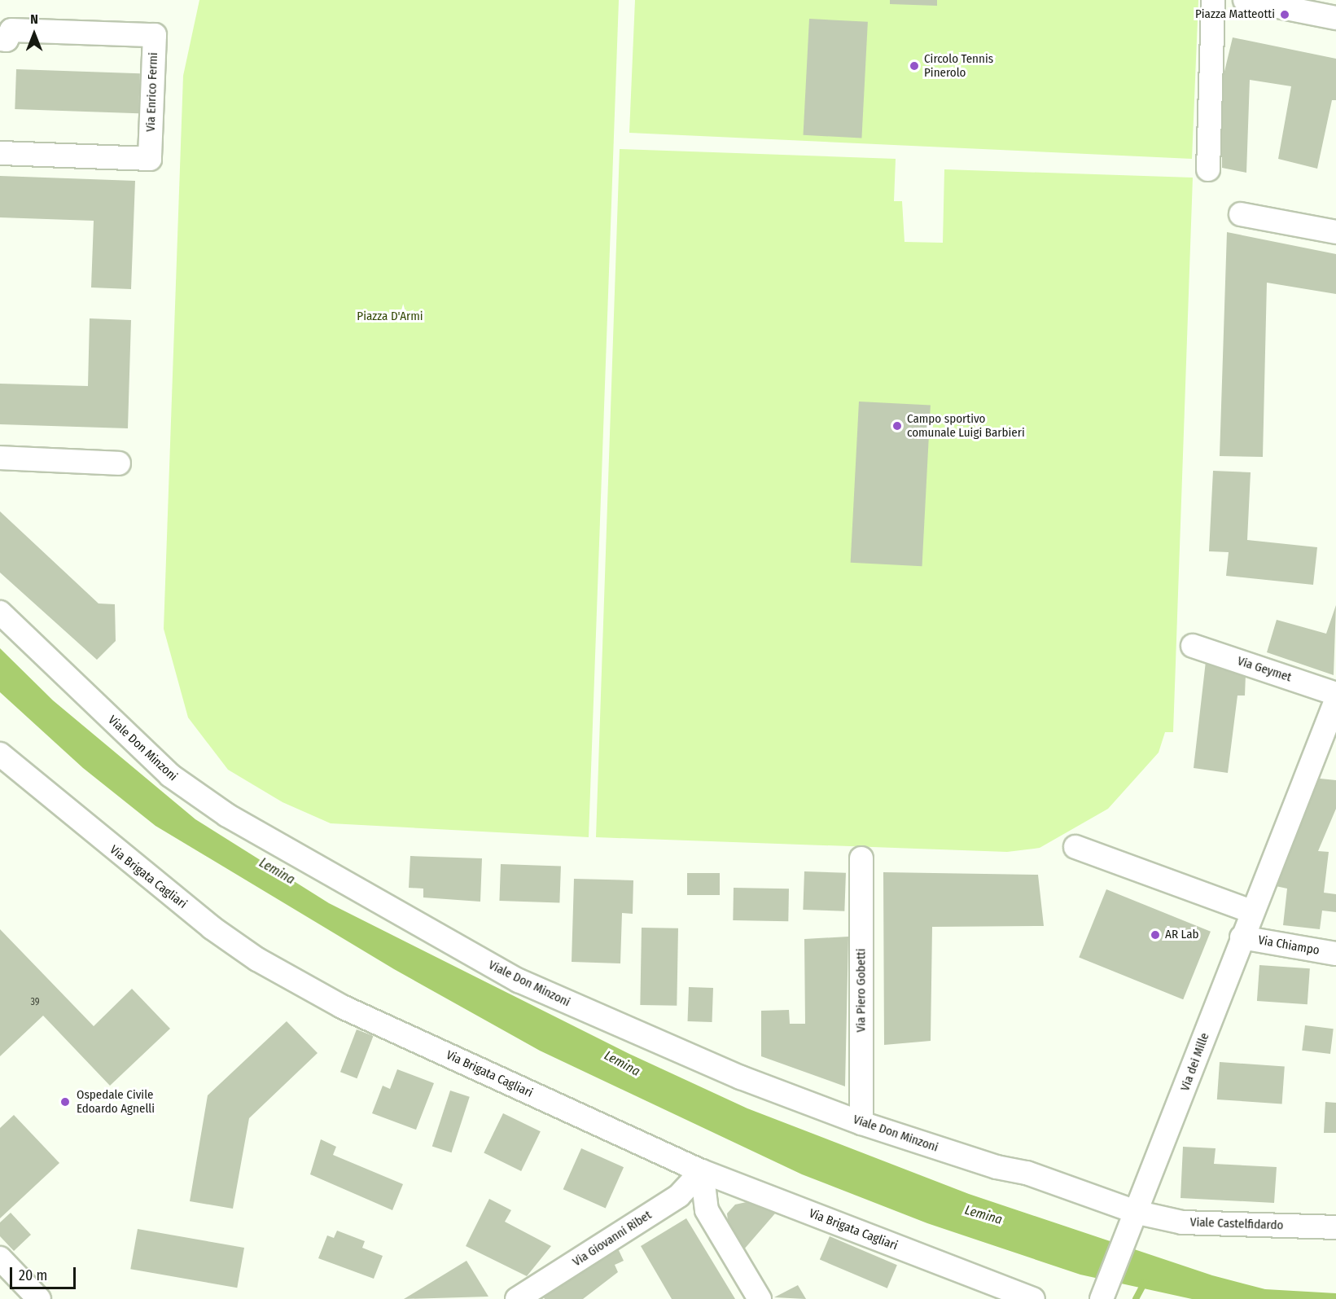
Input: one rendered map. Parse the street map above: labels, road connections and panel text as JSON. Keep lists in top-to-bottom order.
{
  "streets": {
    "street": [
      "Via Enrico Fermi",
      "Via Geymet",
      "Viale Don Minzoni",
      "Via Brigata Cagliari",
      "Via Chiampo",
      "Via Piero Gobetti",
      "Via dei Mille",
      "Viale Castelfidardo",
      "Via Giovanni Ribet"
    ]
  },
  "crossings": [
    ["Viale Don Minzoni", "Via Piero Gobetti"],
    ["Viale Don Minzoni", "Via dei Mille"],
    ["Viale Don Minzoni", "Viale Castelfidardo"],
    ["Via Brigata Cagliari", "Via Giovanni Ribet"],
    ["Via Chiampo", "Via dei Mille"],
    ["Via dei Mille", "Viale Castelfidardo"]
  ],
  "water": ["Lemina"],
  "parks": ["Piazza D'Armi"],
  "places": [
    "Piazza Matteotti",
    "Circolo Tennis Pinerolo",
    "Campo sportivo comunale Luigi Barbieri",
    "AR Lab",
    "Ospedale Civile Edoardo Agnelli"
  ],
  "house_numbers": ["39"],
  "scale_bar": "20 m",
  "north": "top"
}
